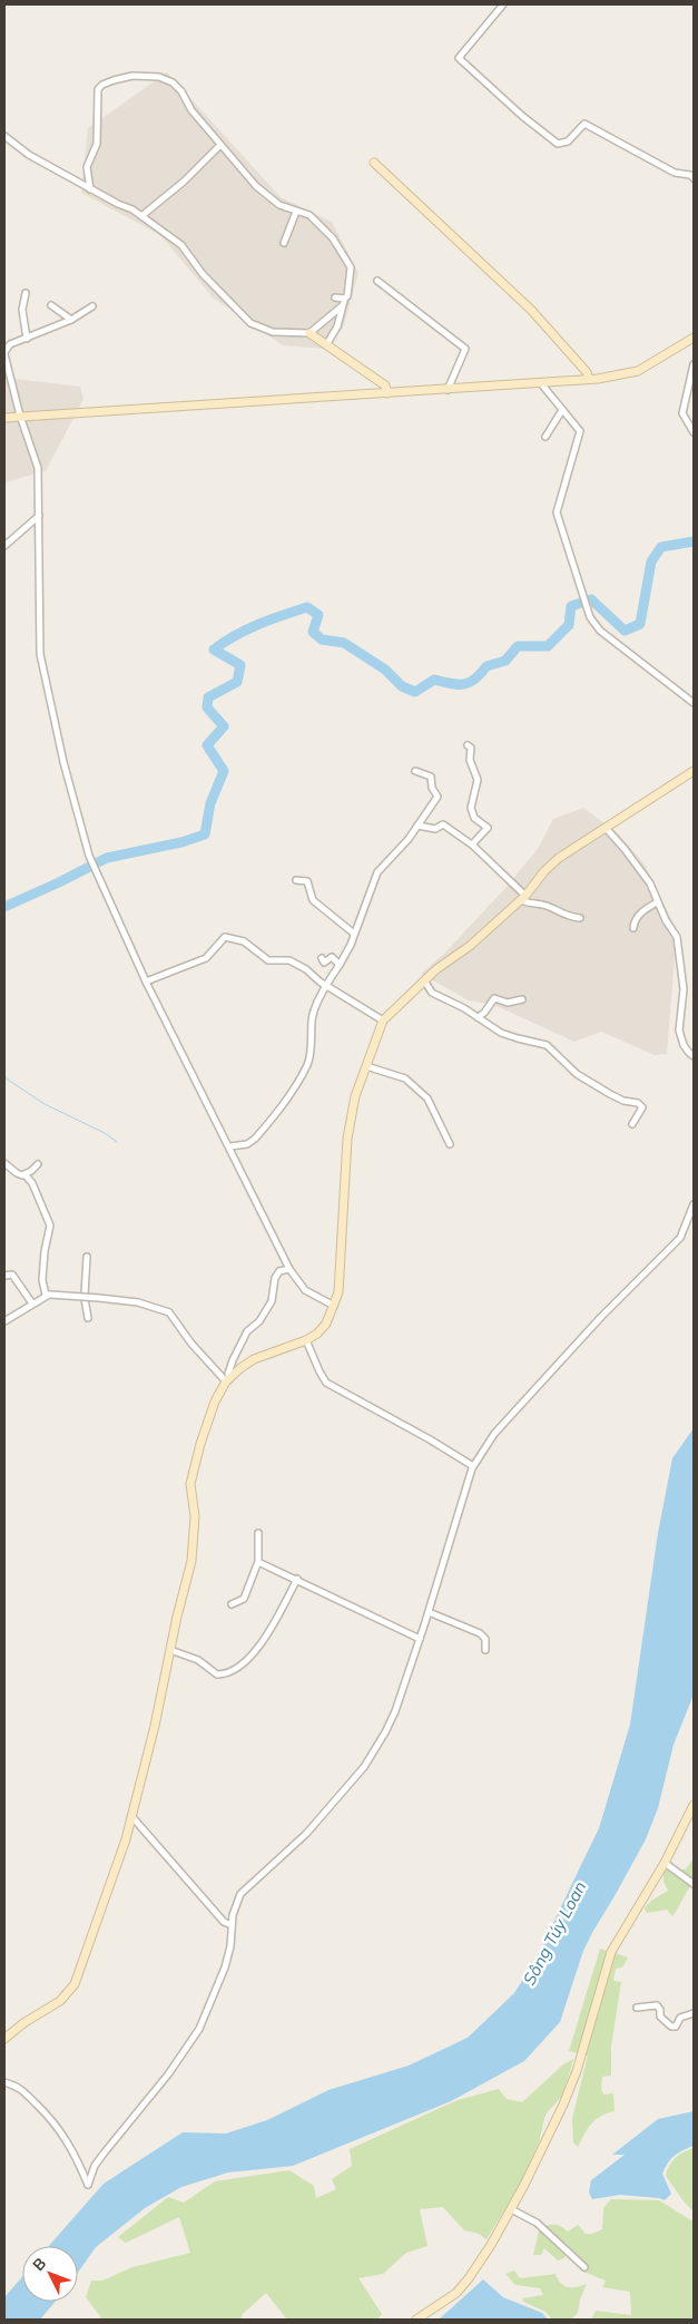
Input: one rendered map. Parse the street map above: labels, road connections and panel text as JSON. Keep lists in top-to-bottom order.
{
  "water": ["Sông Túy Loan"],
  "north": "top left"
}
